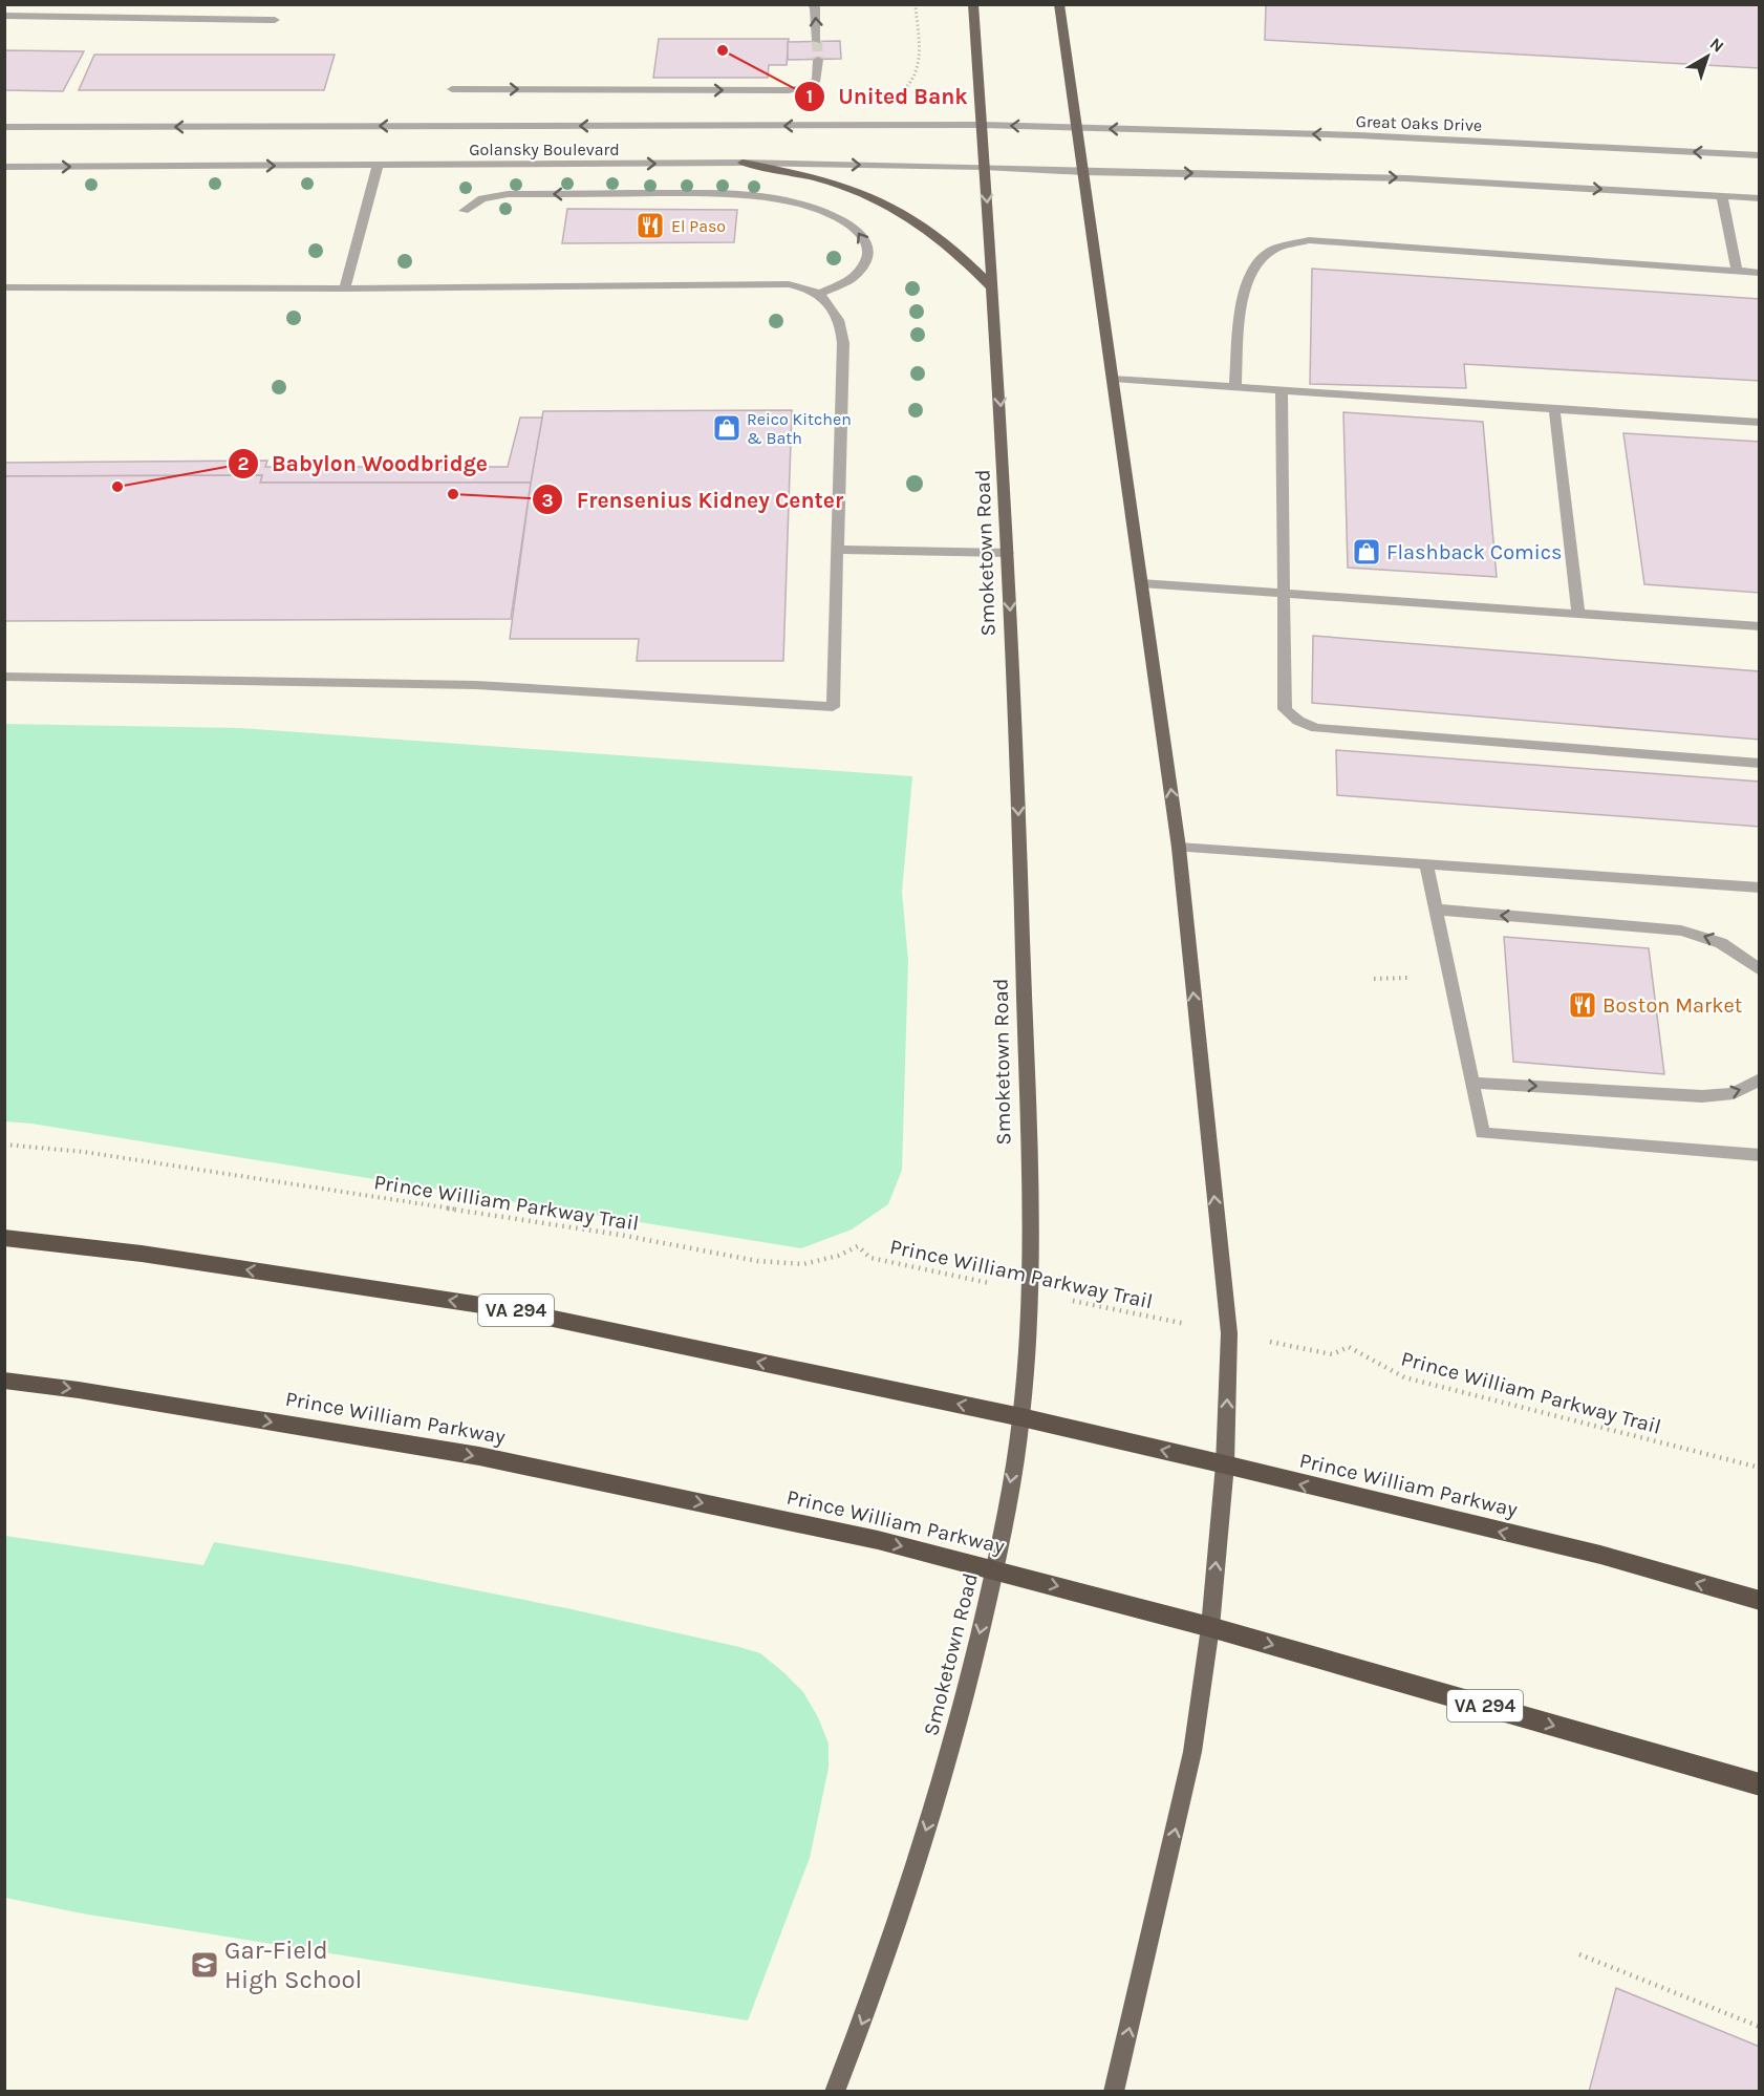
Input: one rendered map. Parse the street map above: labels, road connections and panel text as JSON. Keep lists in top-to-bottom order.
{
  "streets": {
    "highway": ["VA 294", "Prince William Parkway"],
    "main road": ["Smoketown Road"],
    "street": ["Great Oaks Drive", "Golansky Boulevard"],
    "path": ["Prince William Parkway Trail"]
  },
  "crossings": [
    ["Great Oaks Drive", "Golansky Boulevard"],
    ["Golansky Boulevard", "Smoketown Road"],
    ["Smoketown Road", "Prince William Parkway Trail"],
    ["Smoketown Road", "Prince William Parkway"]
  ],
  "one_way": ["Smoketown Road"],
  "places": {
    "other": ["United Bank", "Babylon Woodbridge", "Frensenius Kidney Center"],
    "restaurant": ["El Paso", "Boston Market"],
    "shop": ["Reico Kitchen & Bath", "Flashback Comics"],
    "school or university": ["Gar-Field High School"]
  },
  "north": "top right"
}
